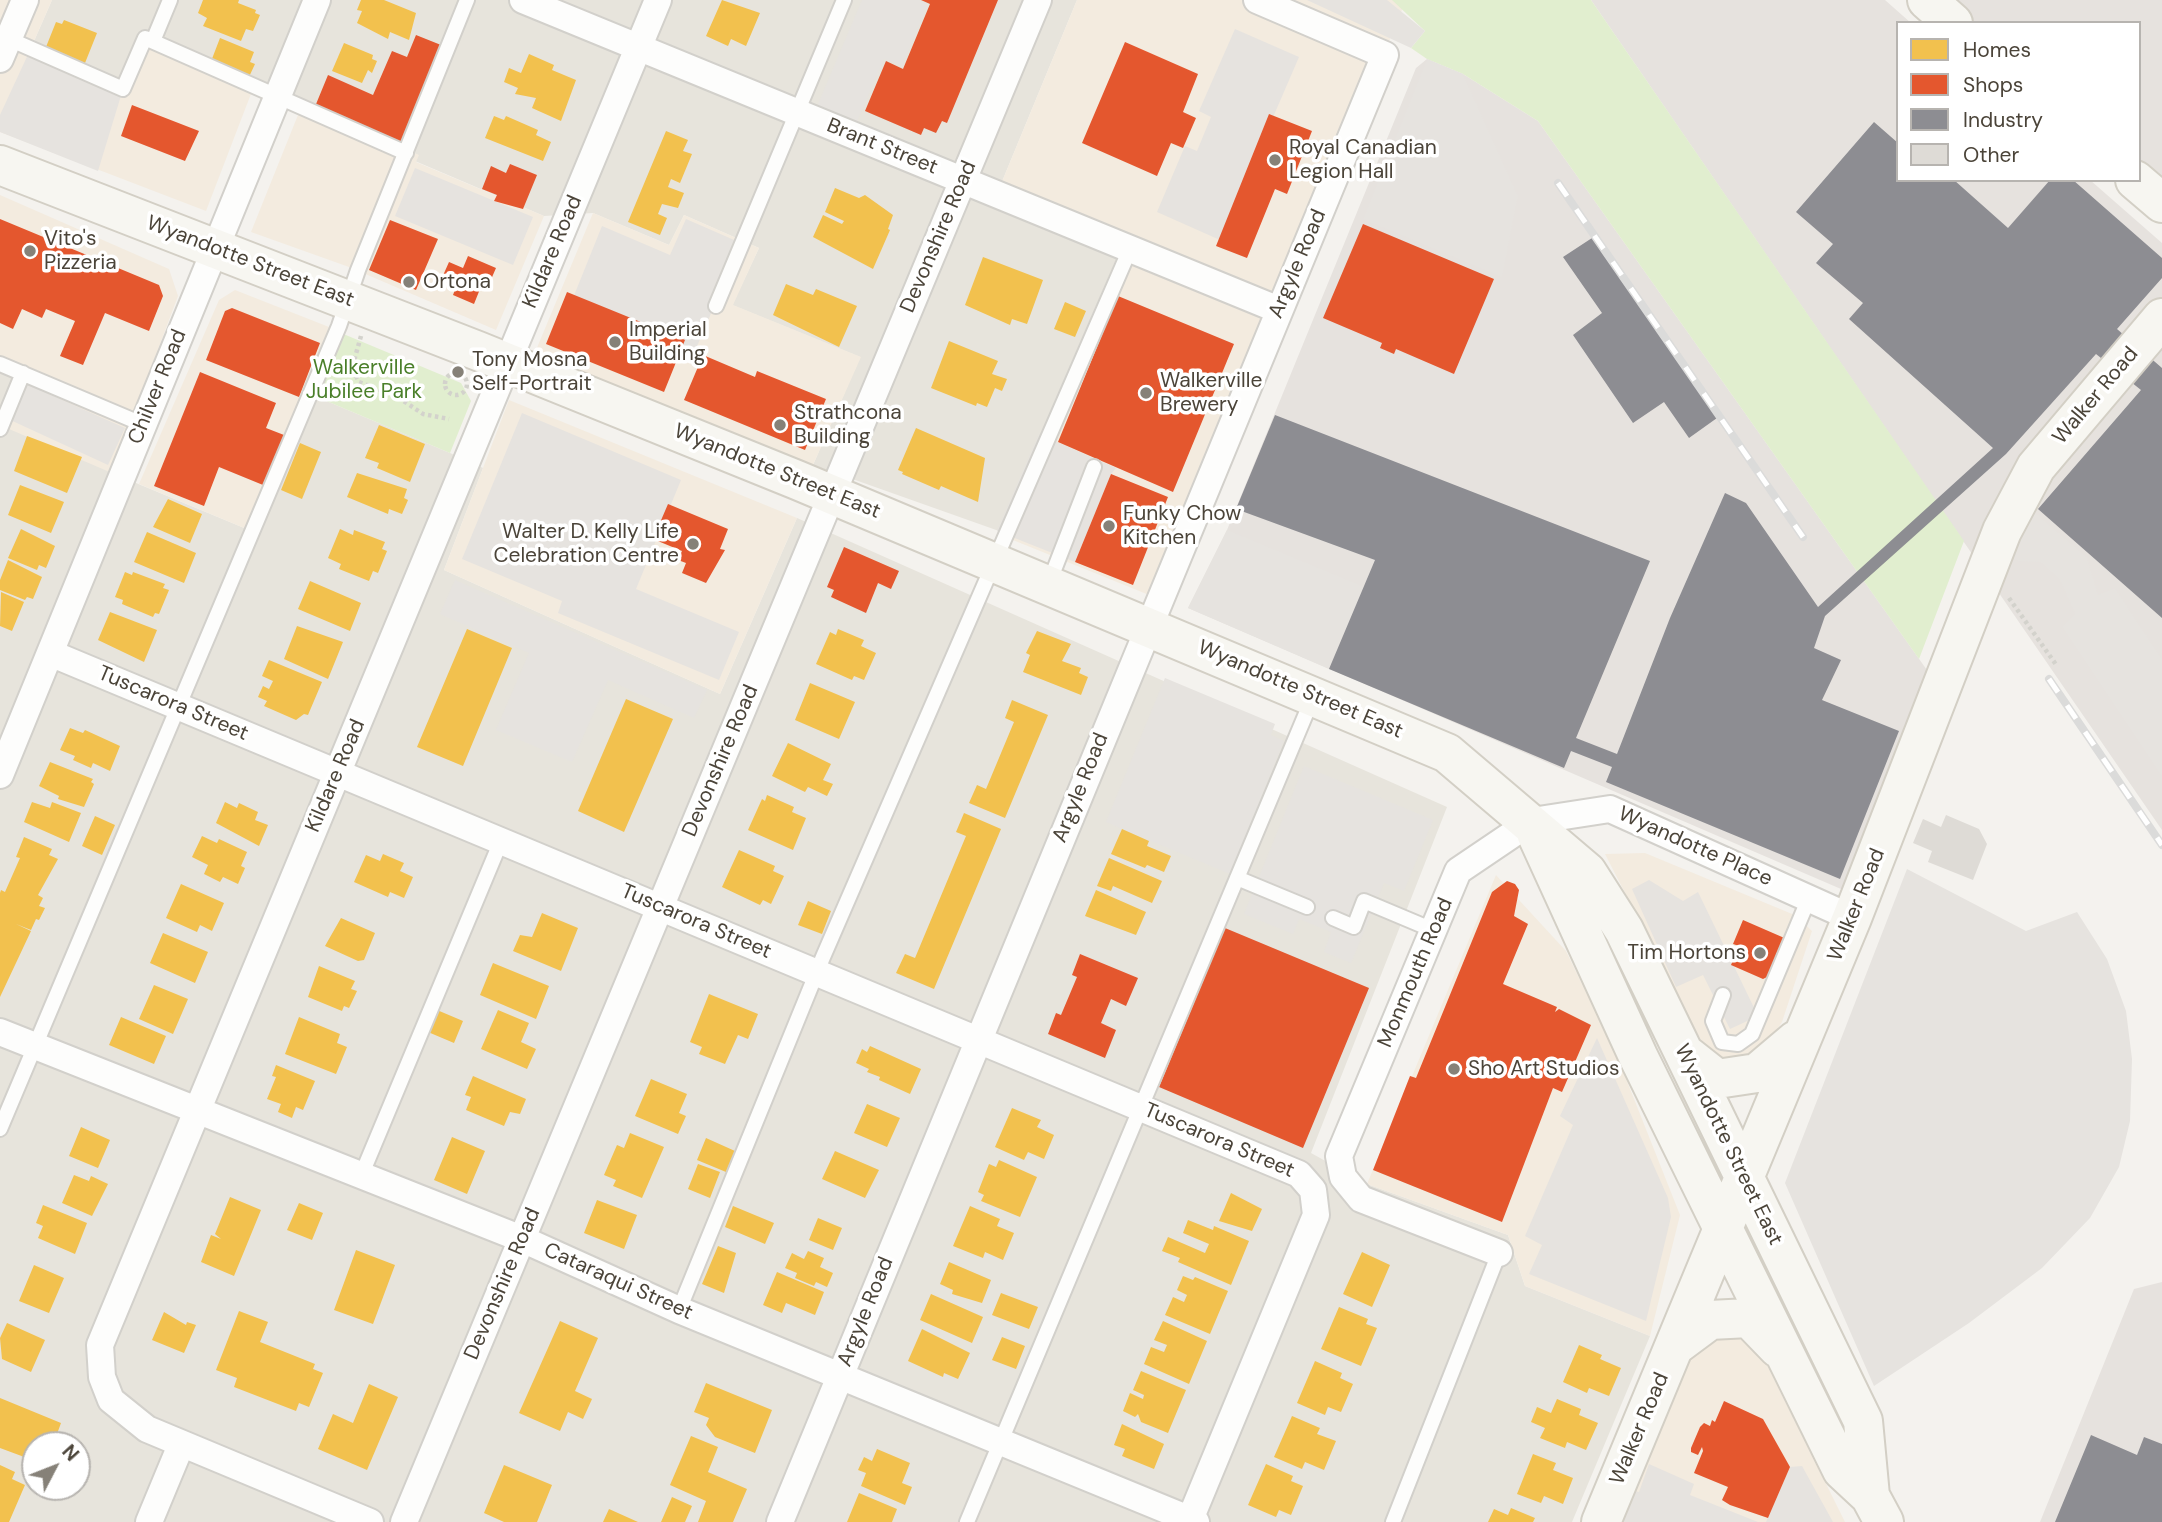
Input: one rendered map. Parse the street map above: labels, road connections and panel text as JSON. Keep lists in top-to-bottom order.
{
  "streets": {
    "main road": ["Wyandotte Street East", "Walker Road"],
    "street": [
      "Brant Street",
      "Devonshire Road",
      "Kildare Road",
      "Argyle Road",
      "Chilver Road",
      "Tuscarora Street",
      "Wyandotte Place",
      "Monmouth Road",
      "Cataraqui Street"
    ]
  },
  "crossings": [
    ["Brant Street", "Devonshire Road"],
    ["Brant Street", "Kildare Road"],
    ["Brant Street", "Argyle Road"],
    ["Devonshire Road", "Wyandotte Street East"],
    ["Devonshire Road", "Tuscarora Street"],
    ["Devonshire Road", "Cataraqui Street"],
    ["Kildare Road", "Wyandotte Street East"],
    ["Kildare Road", "Tuscarora Street"],
    ["Kildare Road", "Cataraqui Street"],
    ["Wyandotte Street East", "Argyle Road"],
    ["Wyandotte Street East", "Chilver Road"],
    ["Wyandotte Street East", "Walker Road"],
    ["Wyandotte Street East", "Wyandotte Place"],
    ["Wyandotte Street East", "Monmouth Road"],
    ["Argyle Road", "Tuscarora Street"],
    ["Argyle Road", "Cataraqui Street"],
    ["Chilver Road", "Tuscarora Street"],
    ["Walker Road", "Wyandotte Place"],
    ["Tuscarora Street", "Cataraqui Street"],
    ["Wyandotte Place", "Monmouth Road"]
  ],
  "parks": ["Walkerville Jubilee Park"],
  "places": [
    "Royal Canadian Legion Hall",
    "Vito's Pizzeria",
    "Ortona",
    "Imperial Building",
    "Tony Mosna Self-Portrait",
    "Walkerville Brewery",
    "Strathcona Building",
    "Funky Chow Kitchen",
    "Walter D. Kelly Life Celebration Centre",
    "Tim Hortons",
    "Sho Art Studios"
  ],
  "legend": [
    "Homes",
    "Shops",
    "Industry",
    "Other"
  ],
  "north": "top right"
}
